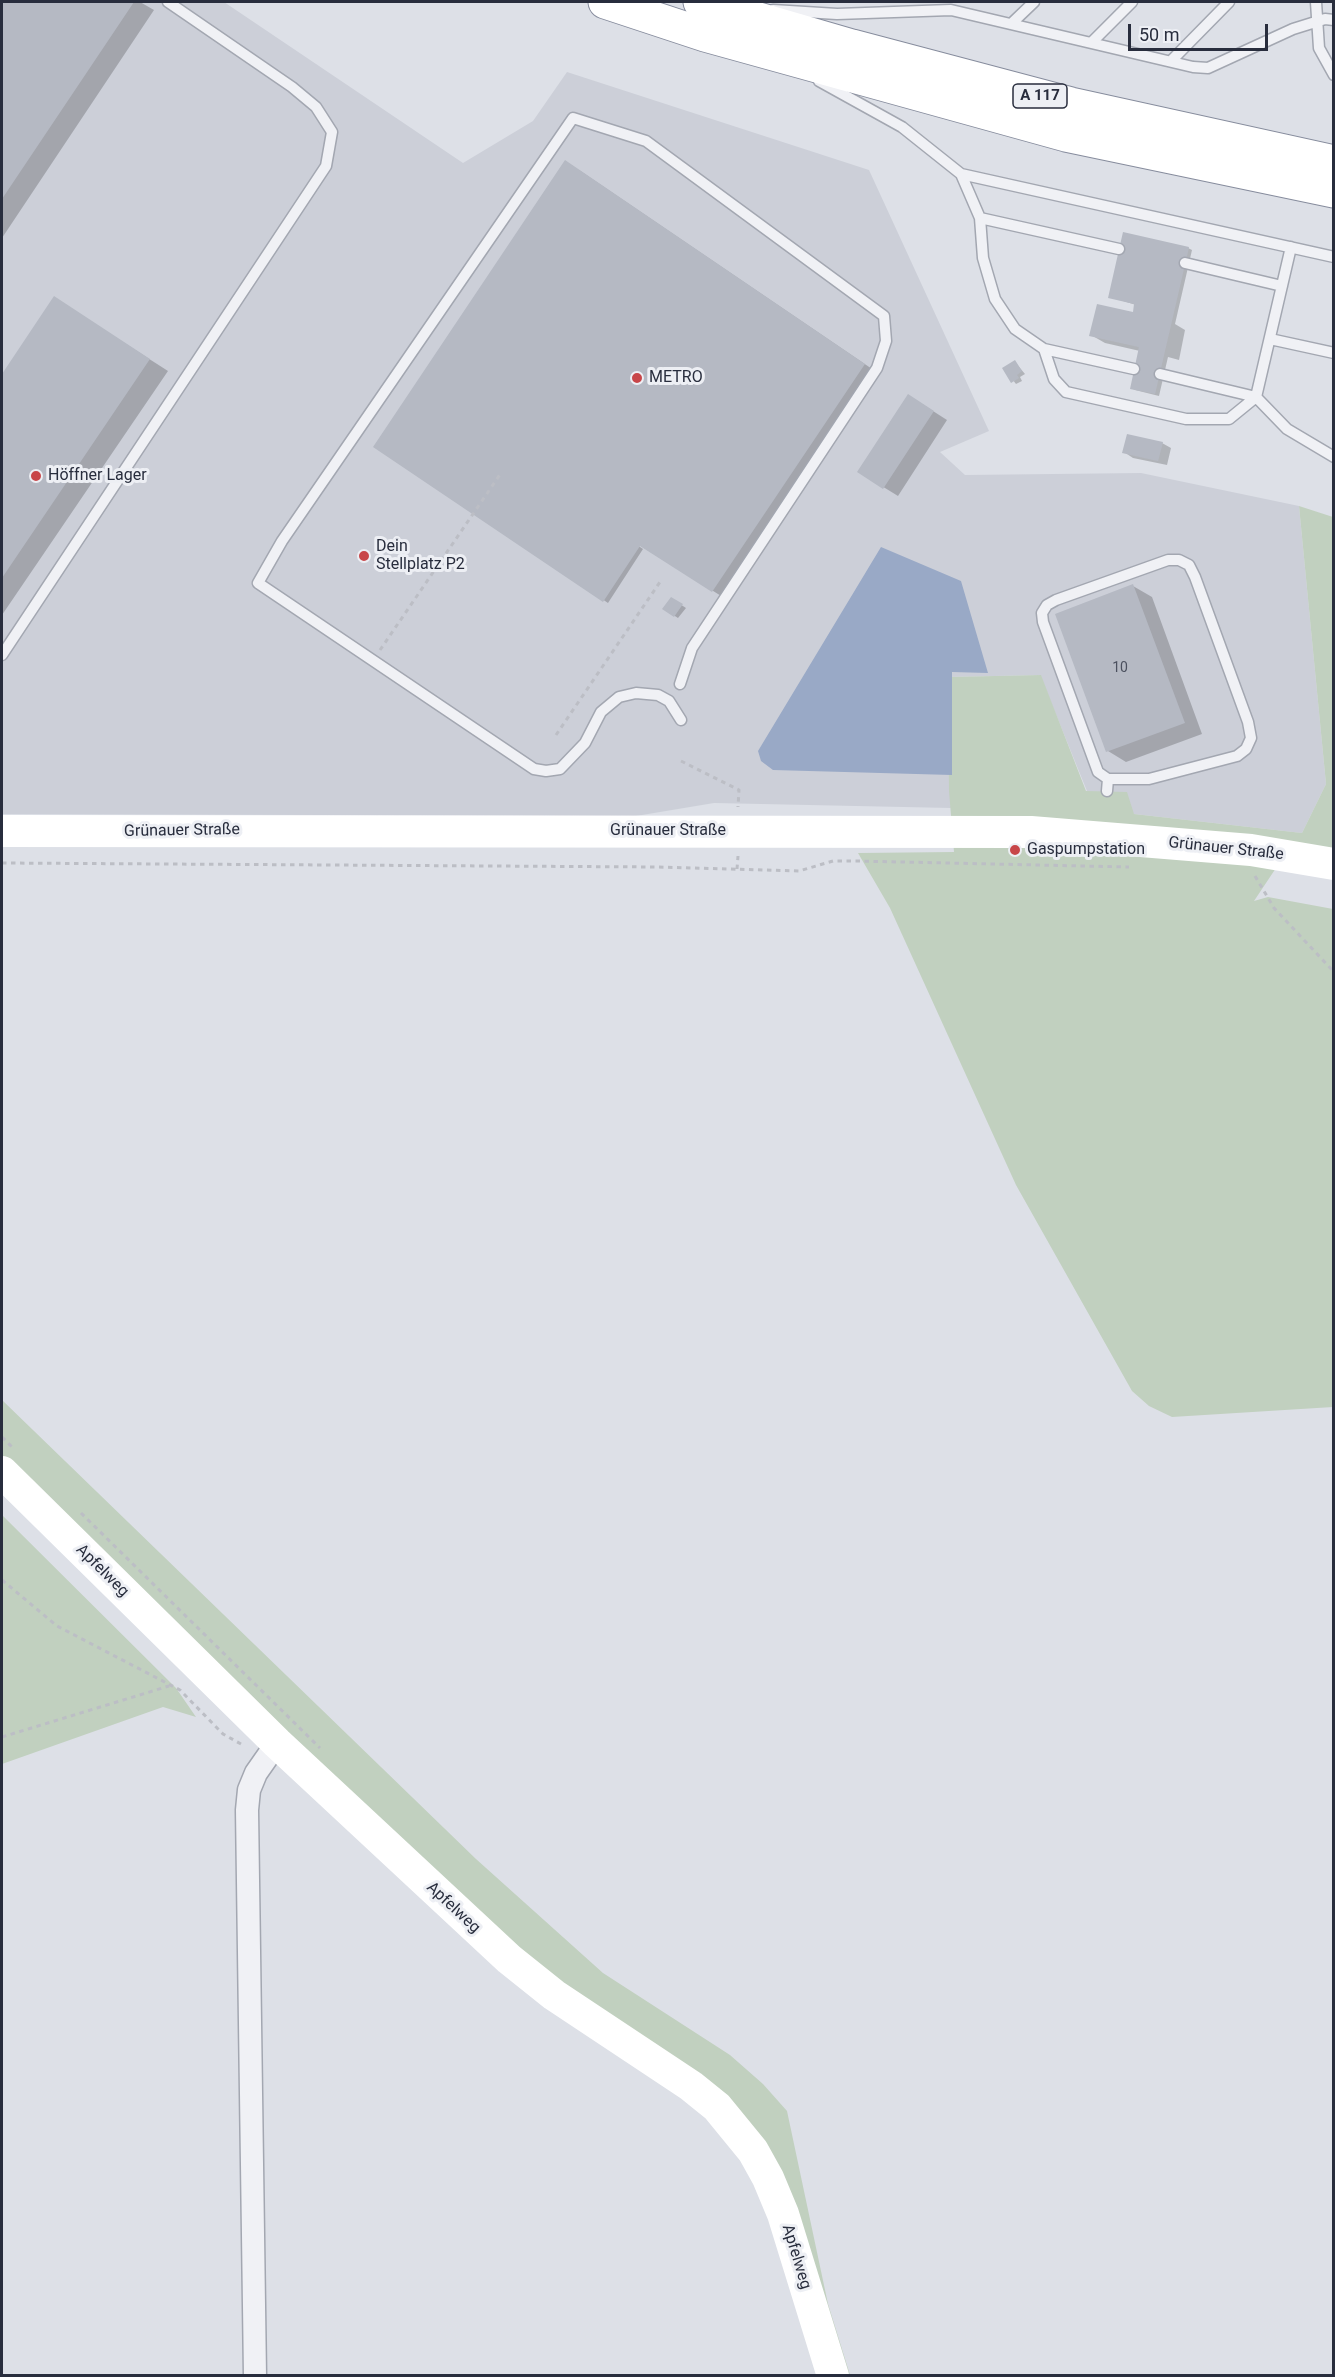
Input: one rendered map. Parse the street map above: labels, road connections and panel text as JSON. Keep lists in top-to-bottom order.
{
  "streets": {
    "highway": ["A 117"],
    "main road": ["Grünauer Straße", "Apfelweg"]
  },
  "places": [
    "METRO",
    "Höffner Lager",
    "Dein Stellplatz P2",
    "Gaspumpstation"
  ],
  "house_numbers": ["10"],
  "scale_bar": "50 m"
}
